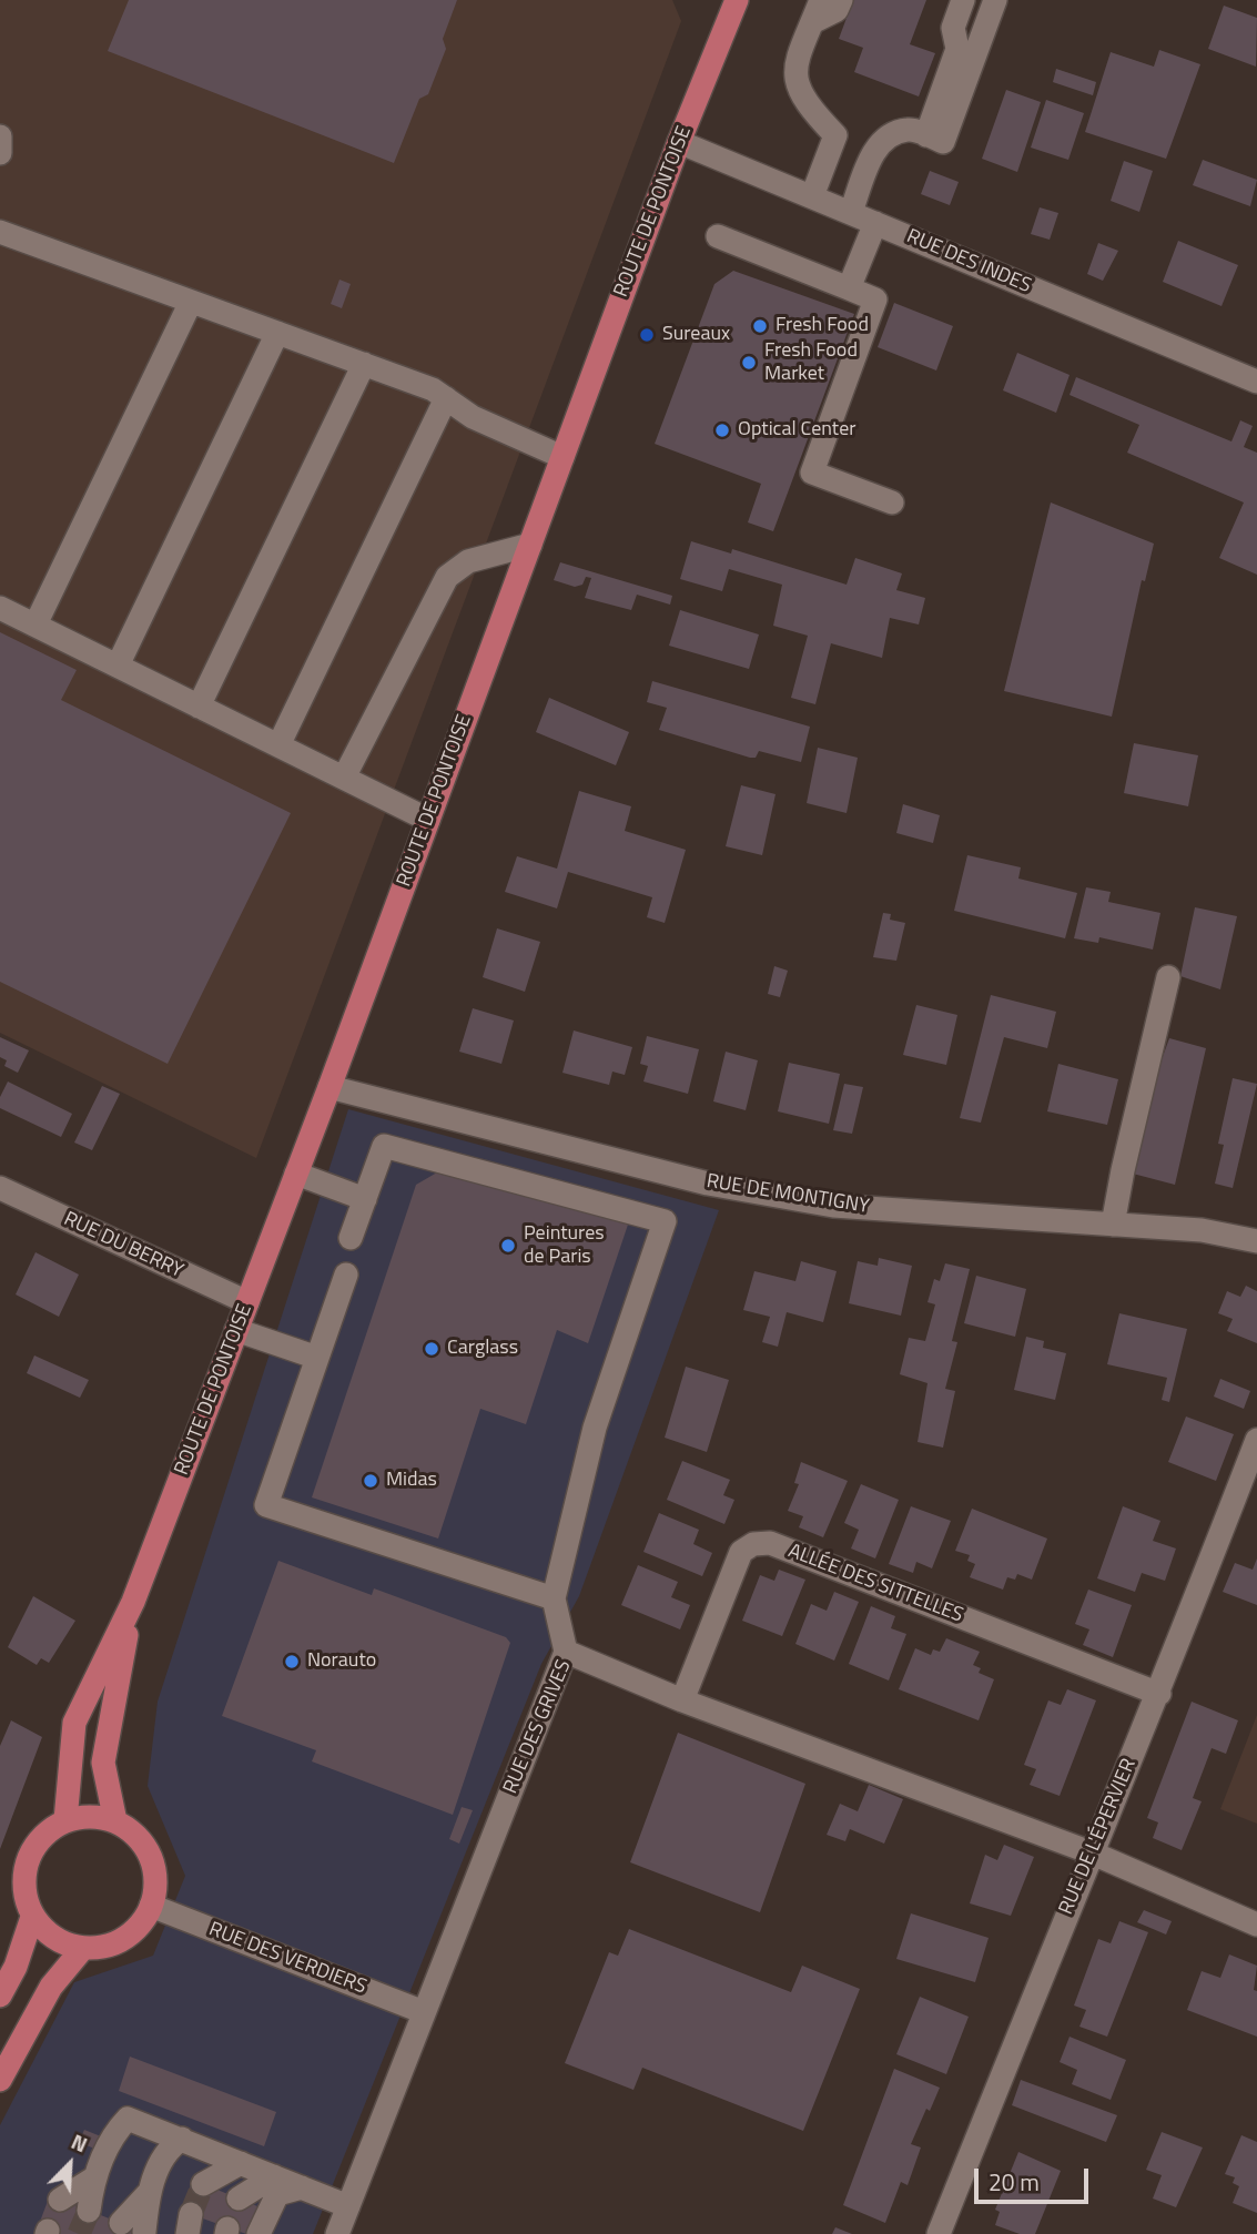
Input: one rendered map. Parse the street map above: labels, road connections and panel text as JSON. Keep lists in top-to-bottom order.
{
  "streets": {
    "main road": ["ROUTE DE PONTOISE"],
    "street": [
      "RUE DES INDES",
      "RUE DE MONTIGNY",
      "RUE DU BERRY",
      "ALLÉE DES SITTELLES",
      "RUE DES GRIVES",
      "RUE DE L'ÉPERVIER",
      "RUE DES VERDIERS"
    ]
  },
  "crossings": [
    ["ROUTE DE PONTOISE", "RUE DES INDES"],
    ["ROUTE DE PONTOISE", "RUE DE MONTIGNY"],
    ["ROUTE DE PONTOISE", "RUE DU BERRY"],
    ["ROUTE DE PONTOISE", "RUE DES VERDIERS"],
    ["ALLÉE DES SITTELLES", "RUE DES GRIVES"],
    ["ALLÉE DES SITTELLES", "RUE DE L'ÉPERVIER"],
    ["RUE DES GRIVES", "RUE DE L'ÉPERVIER"],
    ["RUE DES GRIVES", "RUE DES VERDIERS"]
  ],
  "places": [
    "Fresh Food",
    "Sureaux",
    "Fresh Food Market",
    "Optical Center",
    "Peintures de Paris",
    "Carglass",
    "Midas",
    "Norauto"
  ],
  "scale_bar": "20 m",
  "north": "top right"
}
